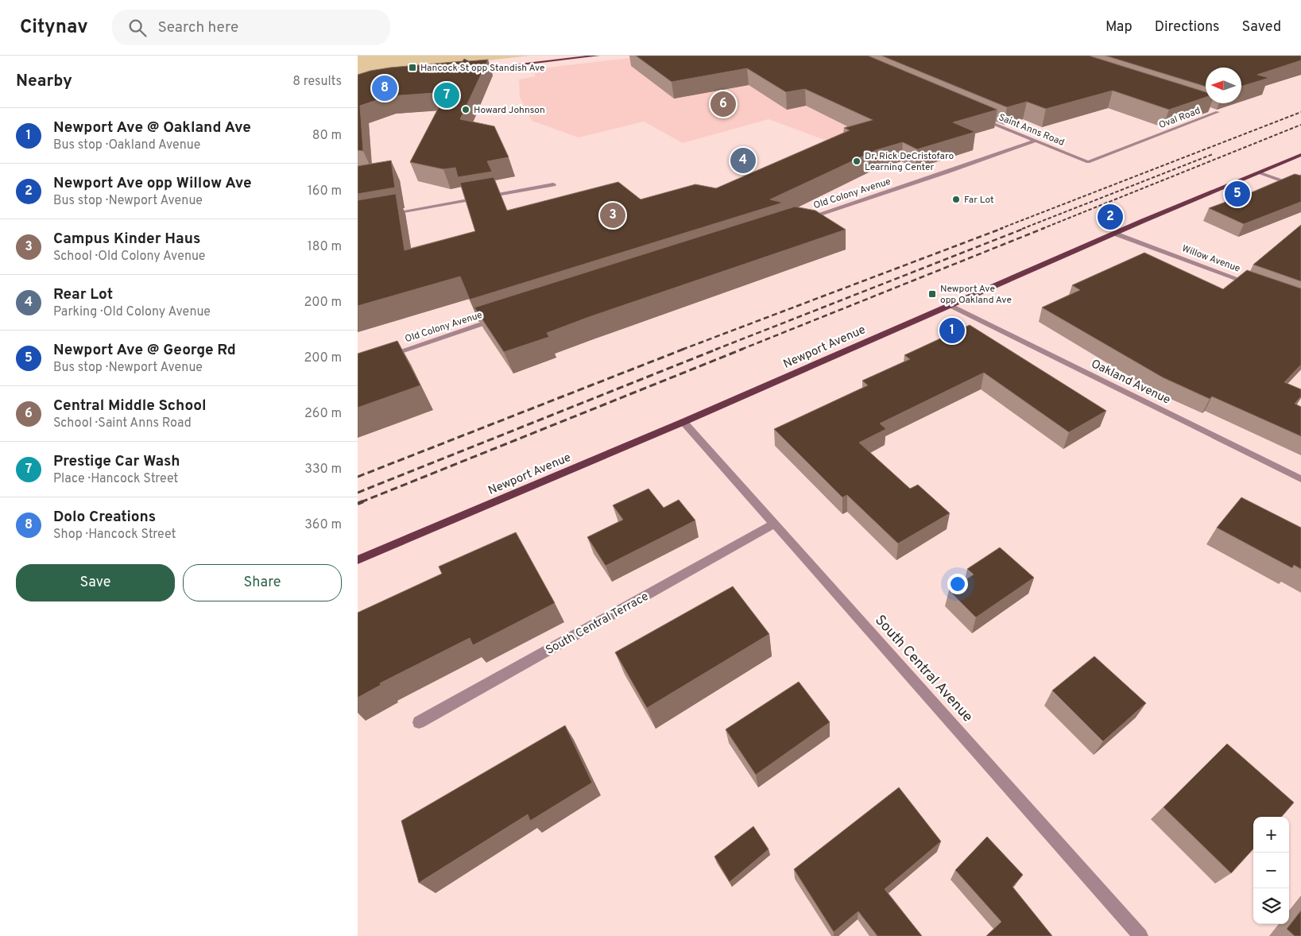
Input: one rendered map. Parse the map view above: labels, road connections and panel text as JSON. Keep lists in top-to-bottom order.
{
  "streets": {
    "main road": ["Newport Avenue"],
    "street": [
      "Oval Road",
      "Saint Anns Road",
      "Old Colony Avenue",
      "Willow Avenue",
      "Oakland Avenue",
      "South Central Terrace",
      "South Central Avenue"
    ]
  },
  "crossings": [
    ["Oval Road", "Saint Anns Road"],
    ["Saint Anns Road", "Old Colony Avenue"],
    ["Willow Avenue", "Newport Avenue"],
    ["Newport Avenue", "Oakland Avenue"],
    ["Newport Avenue", "South Central Avenue"],
    ["South Central Terrace", "South Central Avenue"]
  ],
  "places": {
    "transit": ["Hancock St opp Standish Ave", "Newport Ave opp Oakland Ave"],
    "other": ["Howard Johnson", "Dr. Rick DeCristofaro Learning Center", "Far Lot"]
  },
  "north": "left",
  "page": {
    "header": "Citynav",
    "search": "Search here",
    "nav": ["Map", "Directions", "Saved"],
    "heading": ["Nearby", "8 results"],
    "pins": [
      "8",
      "7",
      "6",
      "4",
      "5",
      "3",
      "2",
      "1"
    ],
    "list": [
      {
        "mark": "1",
        "name": "Newport Ave @ Oakland Ave",
        "note": "Bus stop · Oakland Avenue",
        "value": "80 m"
      },
      {
        "mark": "2",
        "name": "Newport Ave opp Willow Ave",
        "note": "Bus stop · Newport Avenue",
        "value": "160 m"
      },
      {
        "mark": "3",
        "name": "Campus Kinder Haus",
        "note": "School · Old Colony Avenue",
        "value": "180 m"
      },
      {
        "mark": "4",
        "name": "Rear Lot",
        "note": "Parking · Old Colony Avenue",
        "value": "200 m"
      },
      {
        "mark": "5",
        "name": "Newport Ave @ George Rd",
        "note": "Bus stop · Newport Avenue",
        "value": "200 m"
      },
      {
        "mark": "6",
        "name": "Central Middle School",
        "note": "School · Saint Anns Road",
        "value": "260 m"
      },
      {
        "mark": "7",
        "name": "Prestige Car Wash",
        "note": "Place · Hancock Street",
        "value": "330 m"
      },
      {
        "mark": "8",
        "name": "Dolo Creations",
        "note": "Shop · Hancock Street",
        "value": "360 m"
      }
    ],
    "buttons": ["Save", "Share"],
    "map_buttons": ["+", "−"]
  }
}
